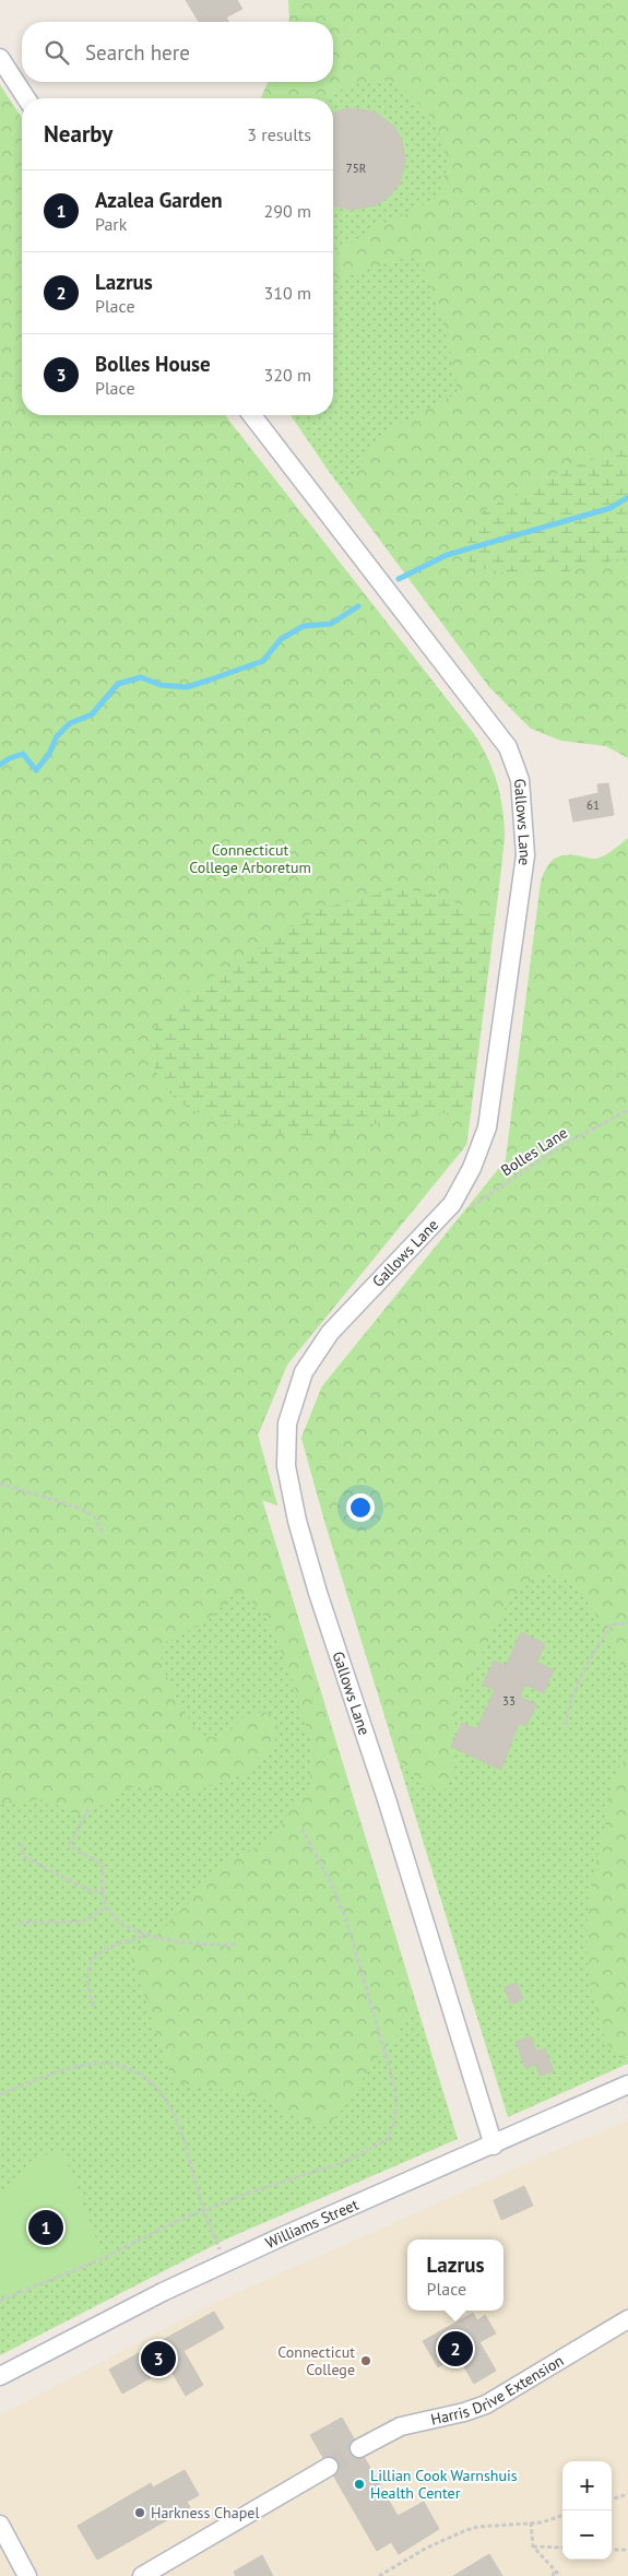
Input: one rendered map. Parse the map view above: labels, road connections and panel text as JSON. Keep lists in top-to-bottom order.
{
  "streets": {
    "street": ["Gallows Lane", "Williams Street", "Harris Drive Extension"],
    "path": ["Bolles Lane"]
  },
  "crossings": [
    ["Gallows Lane", "Bolles Lane"],
    ["Gallows Lane", "Williams Street"]
  ],
  "parks": ["Connecticut College Arboretum"],
  "places": ["Connecticut College", "Lillian Cook Warnshuis Health Center", "Harkness Chapel"],
  "house_numbers": ["75R", "61", "33"],
  "page": {
    "search": "Search here",
    "heading": ["Nearby", "3 results"],
    "list": [
      {
        "mark": "1",
        "name": "Azalea Garden",
        "note": "Park",
        "value": "290 m"
      },
      {
        "mark": "2",
        "name": "Lazrus",
        "note": "Place",
        "value": "310 m"
      },
      {
        "mark": "3",
        "name": "Bolles House",
        "note": "Place",
        "value": "320 m"
      }
    ],
    "pins": ["1", "2", "3"],
    "popup": ["Lazrus", "Place"],
    "map_buttons": ["+", "−"]
  }
}
